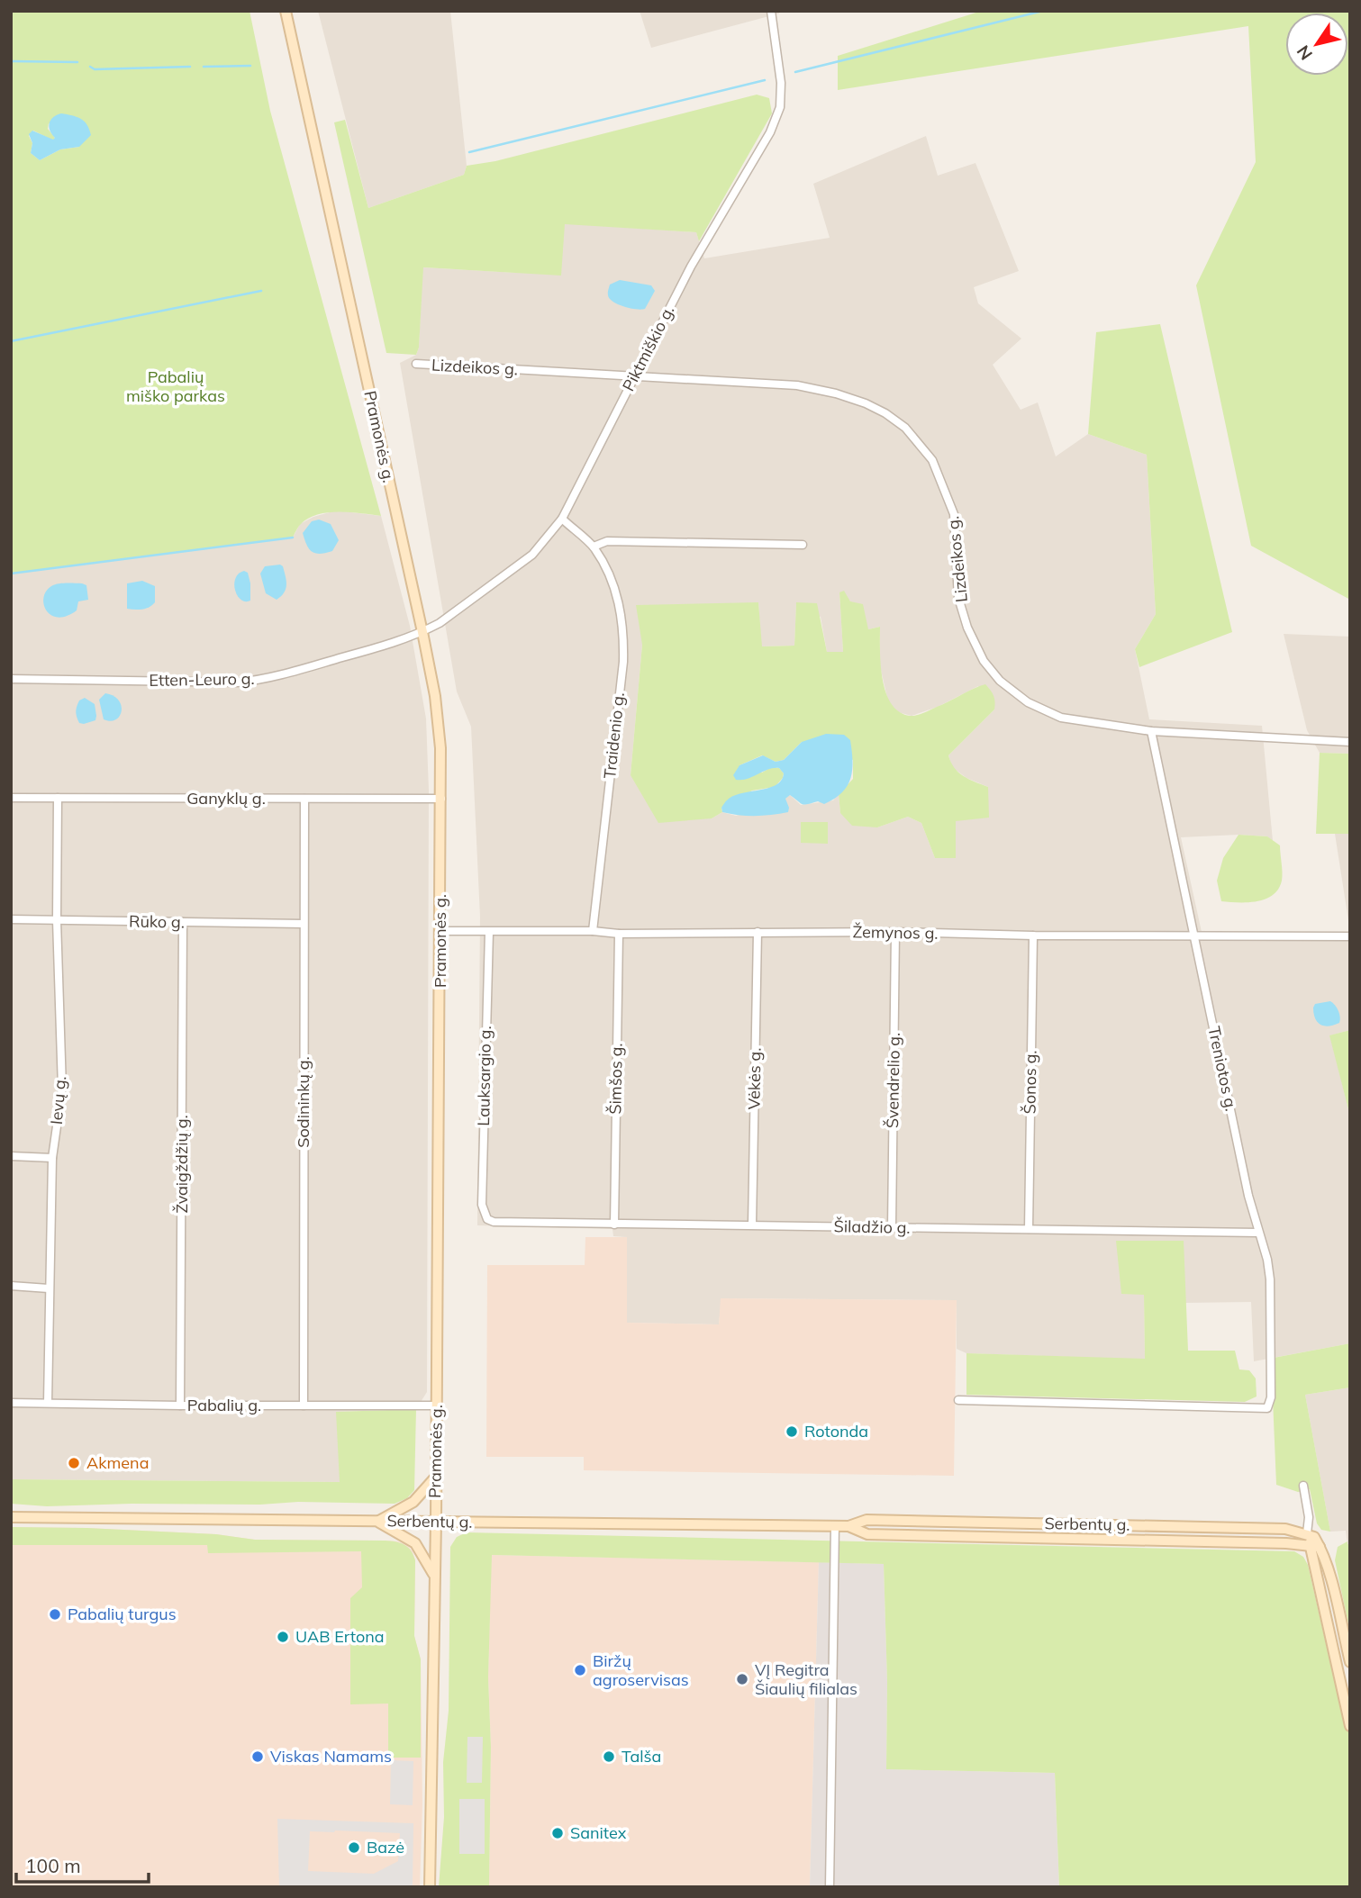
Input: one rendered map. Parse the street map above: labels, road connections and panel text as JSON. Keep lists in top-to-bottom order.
{
  "streets": {
    "main road": ["Pramonės g.", "Serbentų g."],
    "street": [
      "Piktmiškio g.",
      "Lizdeikos g.",
      "Etten-Leuro g.",
      "Traidenio g.",
      "Ganyklų g.",
      "Rūko g.",
      "Žemynos g.",
      "Treniotos g.",
      "Lauksargio g.",
      "Šimšos g.",
      "Vėkės g.",
      "Švendrelio g.",
      "Šonos g.",
      "Ievų g.",
      "Sodininkų g.",
      "Žvaigždžių g.",
      "Šiladžio g.",
      "Pabalių g."
    ]
  },
  "crossings": [
    ["Piktmiškio g.", "Lizdeikos g."],
    ["Piktmiškio g.", "Pramonės g."],
    ["Piktmiškio g.", "Etten-Leuro g."],
    ["Piktmiškio g.", "Traidenio g."],
    ["Lizdeikos g.", "Treniotos g."],
    ["Pramonės g.", "Etten-Leuro g."],
    ["Pramonės g.", "Ganyklų g."],
    ["Pramonės g.", "Žemynos g."],
    ["Pramonės g.", "Pabalių g."],
    ["Pramonės g.", "Serbentų g."],
    ["Traidenio g.", "Žemynos g."],
    ["Ganyklų g.", "Ievų g."],
    ["Ganyklų g.", "Sodininkų g."],
    ["Rūko g.", "Ievų g."],
    ["Rūko g.", "Sodininkų g."],
    ["Rūko g.", "Žvaigždžių g."],
    ["Žemynos g.", "Treniotos g."],
    ["Žemynos g.", "Lauksargio g."],
    ["Žemynos g.", "Šimšos g."],
    ["Žemynos g.", "Vėkės g."],
    ["Žemynos g.", "Švendrelio g."],
    ["Žemynos g.", "Šonos g."],
    ["Treniotos g.", "Šiladžio g."],
    ["Lauksargio g.", "Šiladžio g."],
    ["Šimšos g.", "Šiladžio g."],
    ["Vėkės g.", "Šiladžio g."],
    ["Švendrelio g.", "Šiladžio g."],
    ["Šonos g.", "Šiladžio g."],
    ["Ievų g.", "Pabalių g."],
    ["Sodininkų g.", "Pabalių g."],
    ["Žvaigždžių g.", "Pabalių g."]
  ],
  "parks": ["Pabalių miško parkas"],
  "places": [
    "Rotonda",
    "Akmena",
    "Pabalių turgus",
    "UAB Ertona",
    "Biržų agroservisas",
    "VĮ Regitra Šiaulių filialas",
    "Viskas Namams",
    "Talša",
    "Sanitex",
    "Bazė"
  ],
  "scale_bar": "100 m",
  "north": "bottom left"
}
